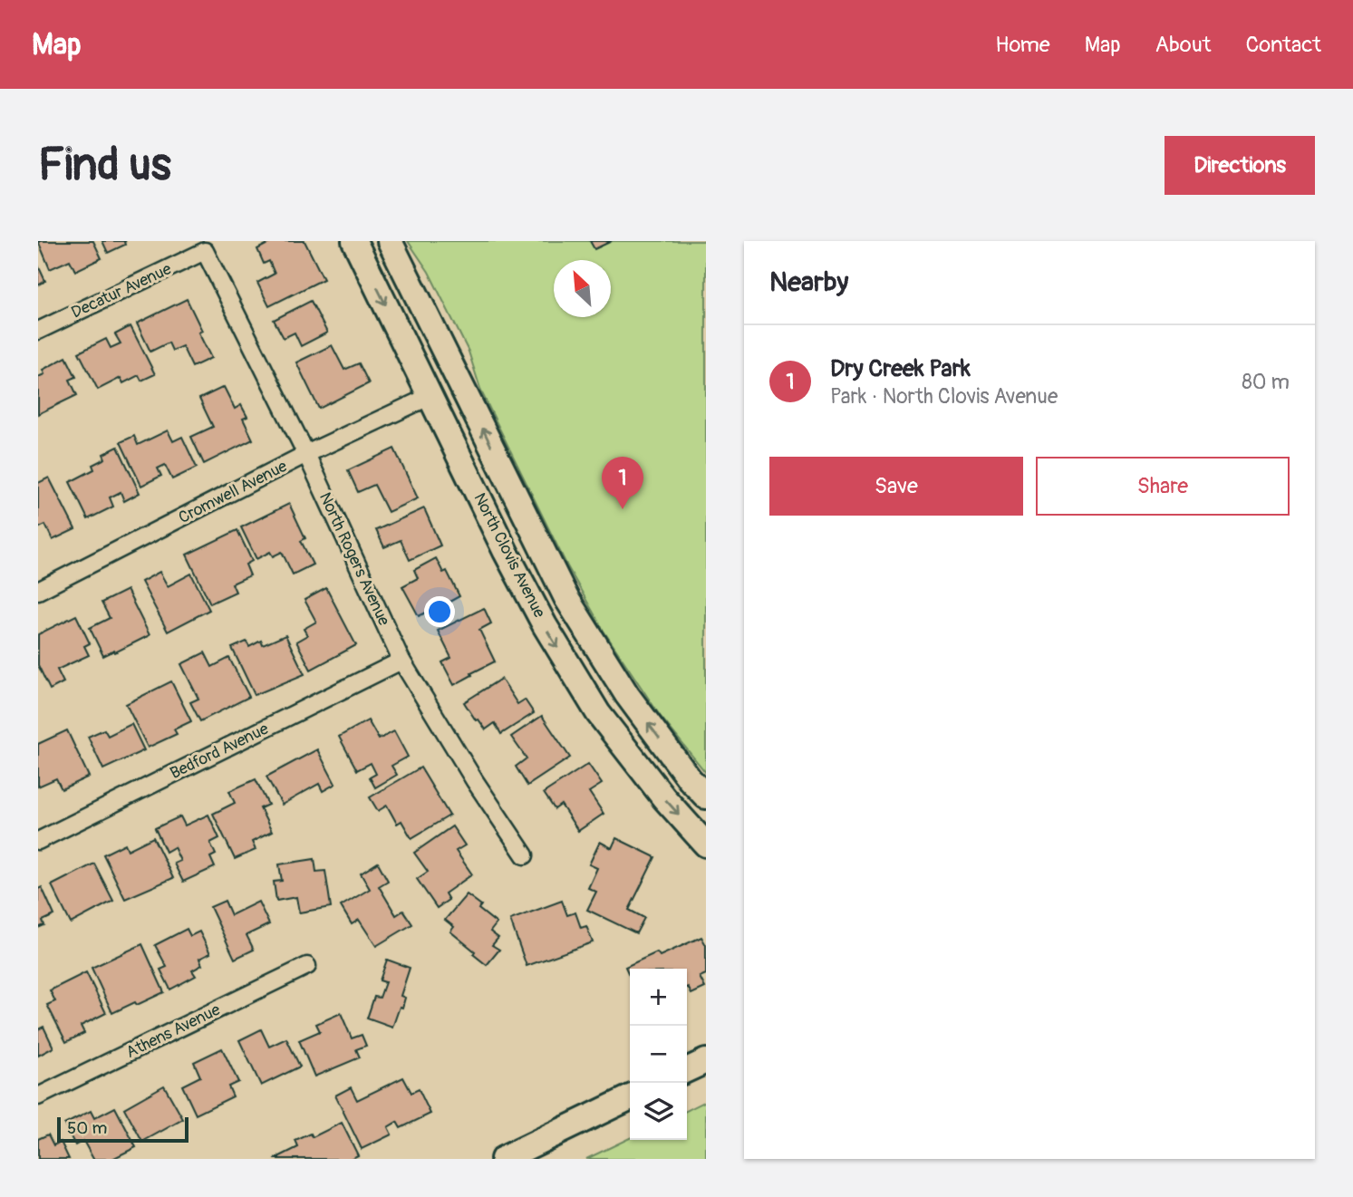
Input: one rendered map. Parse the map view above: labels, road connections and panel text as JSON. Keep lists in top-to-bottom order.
{
  "streets": {
    "main road": ["North Clovis Avenue"],
    "street": [
      "Decatur Avenue",
      "Cromwell Avenue",
      "North Rogers Avenue",
      "Bedford Avenue",
      "Athens Avenue"
    ]
  },
  "crossings": [
    ["Decatur Avenue", "North Rogers Avenue"],
    ["Cromwell Avenue", "North Clovis Avenue"],
    ["Cromwell Avenue", "North Rogers Avenue"],
    ["North Rogers Avenue", "Bedford Avenue"]
  ],
  "scale_bar": "50 m",
  "north": "top left",
  "page": {
    "header": "Map",
    "nav": [
      "Home",
      "Map",
      "About",
      "Contact"
    ],
    "buttons": [
      "Directions",
      ["Save", "Share"]
    ],
    "title": "Find us",
    "heading": "Nearby",
    "list": [
      {
        "mark": "1",
        "name": "Dry Creek Park",
        "note": "Park · North Clovis Avenue",
        "value": "80 m"
      }
    ],
    "pins": "1",
    "map_buttons": ["+", "−"],
    "scale": "50 m"
  }
}
